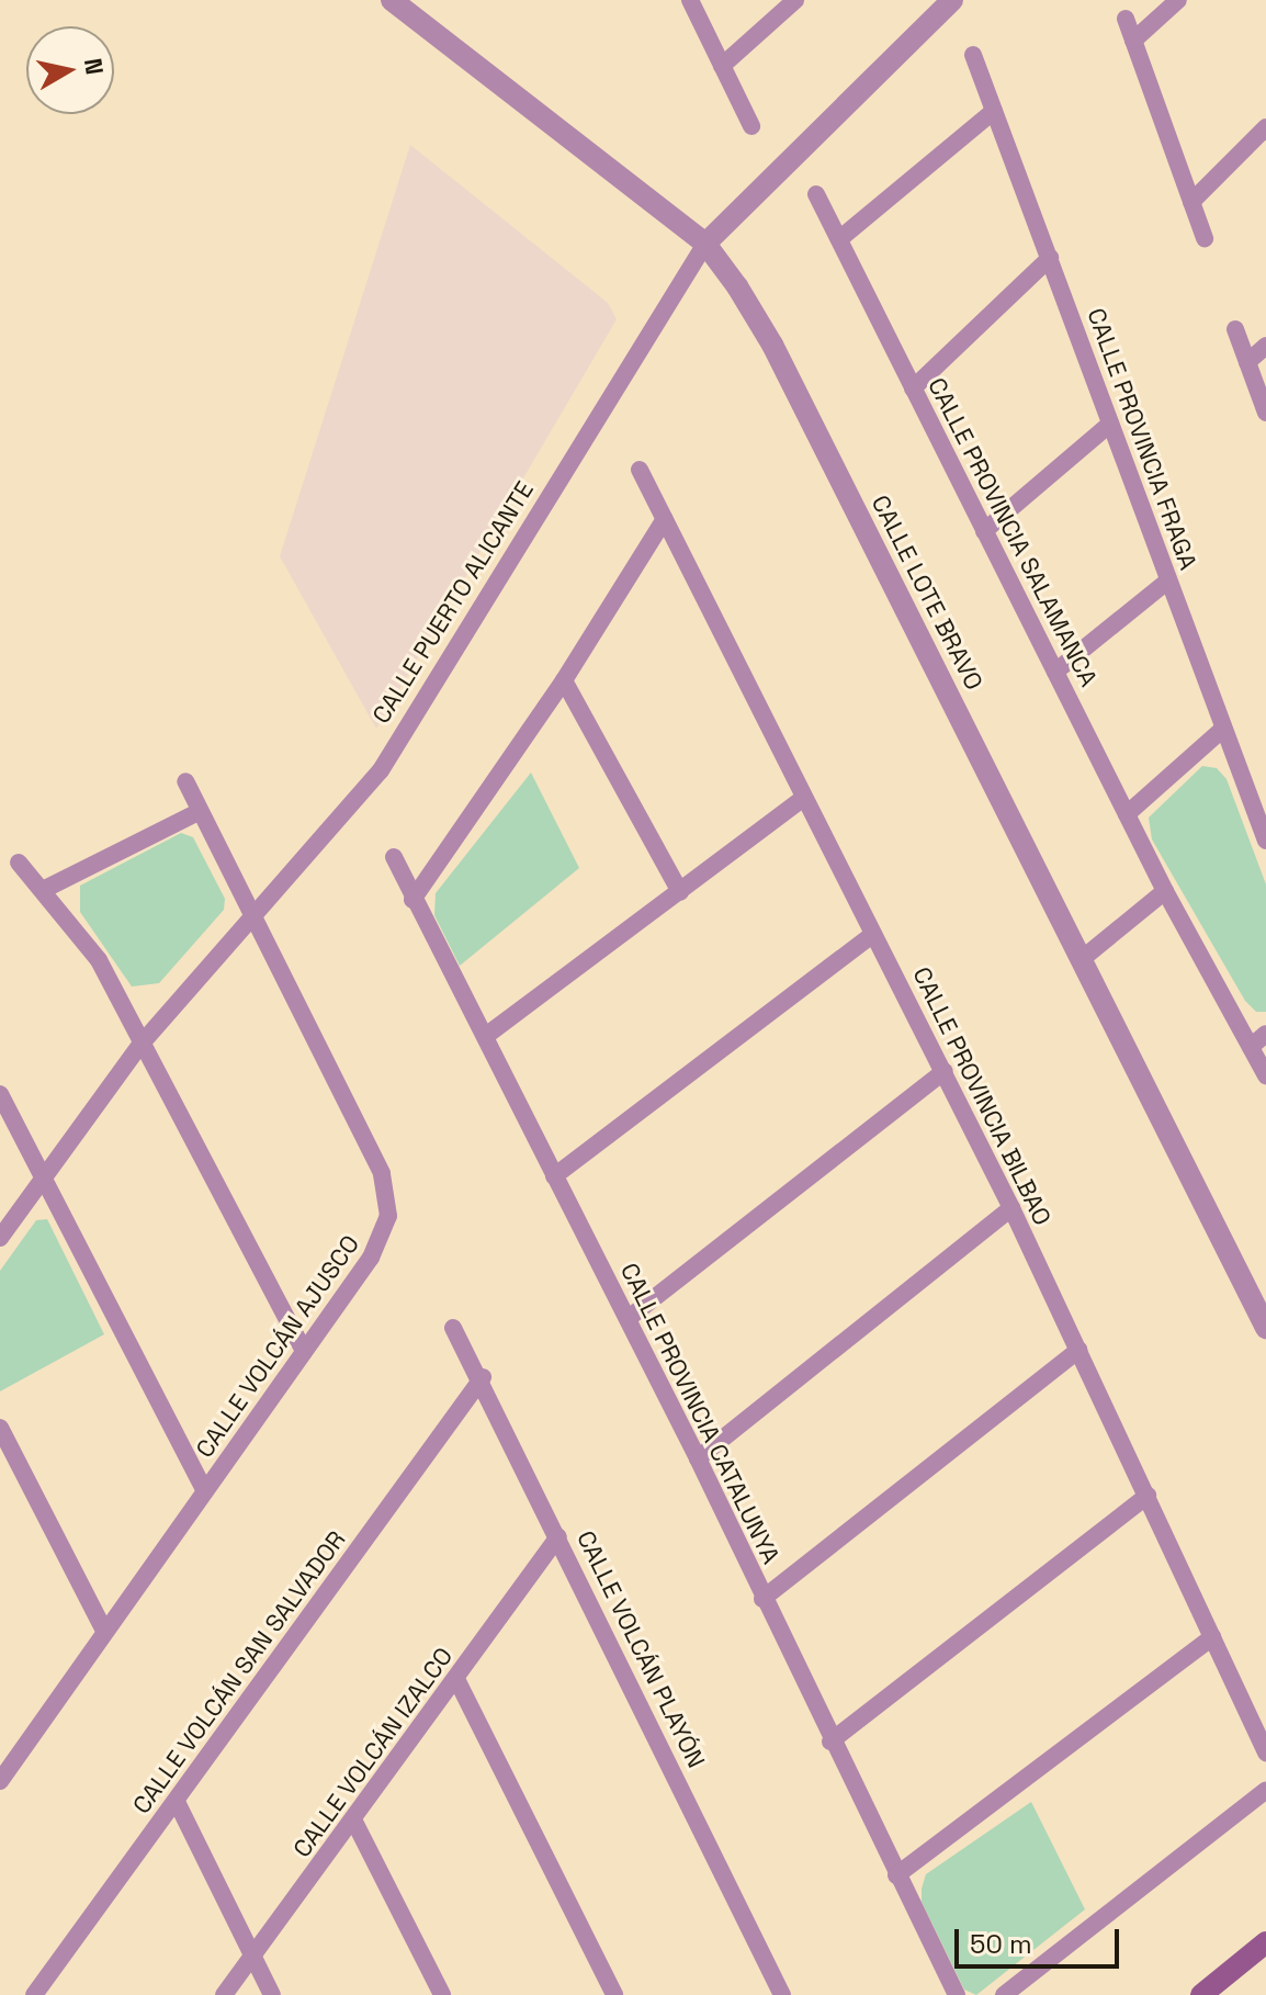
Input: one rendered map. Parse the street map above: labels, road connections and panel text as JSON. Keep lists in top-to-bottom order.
{
  "streets": {
    "street": [
      "CALLE PROVINCIA FRAGA",
      "CALLE PROVINCIA SALAMANCA",
      "CALLE LOTE BRAVO",
      "CALLE PUERTO ALICANTE",
      "CALLE PROVINCIA BILBAO",
      "CALLE VOLCÁN AJUSCO",
      "CALLE PROVINCIA CATALUNYA",
      "CALLE VOLCÁN PLAYÓN",
      "CALLE VOLCÁN SAN SALVADOR",
      "CALLE VOLCÁN IZALCO"
    ]
  },
  "crossings": [
    ["CALLE LOTE BRAVO", "CALLE PUERTO ALICANTE"],
    ["CALLE PUERTO ALICANTE", "CALLE VOLCÁN AJUSCO"],
    ["CALLE VOLCÁN PLAYÓN", "CALLE VOLCÁN SAN SALVADOR"],
    ["CALLE VOLCÁN PLAYÓN", "CALLE VOLCÁN IZALCO"]
  ],
  "scale_bar": "50 m",
  "north": "right"
}
